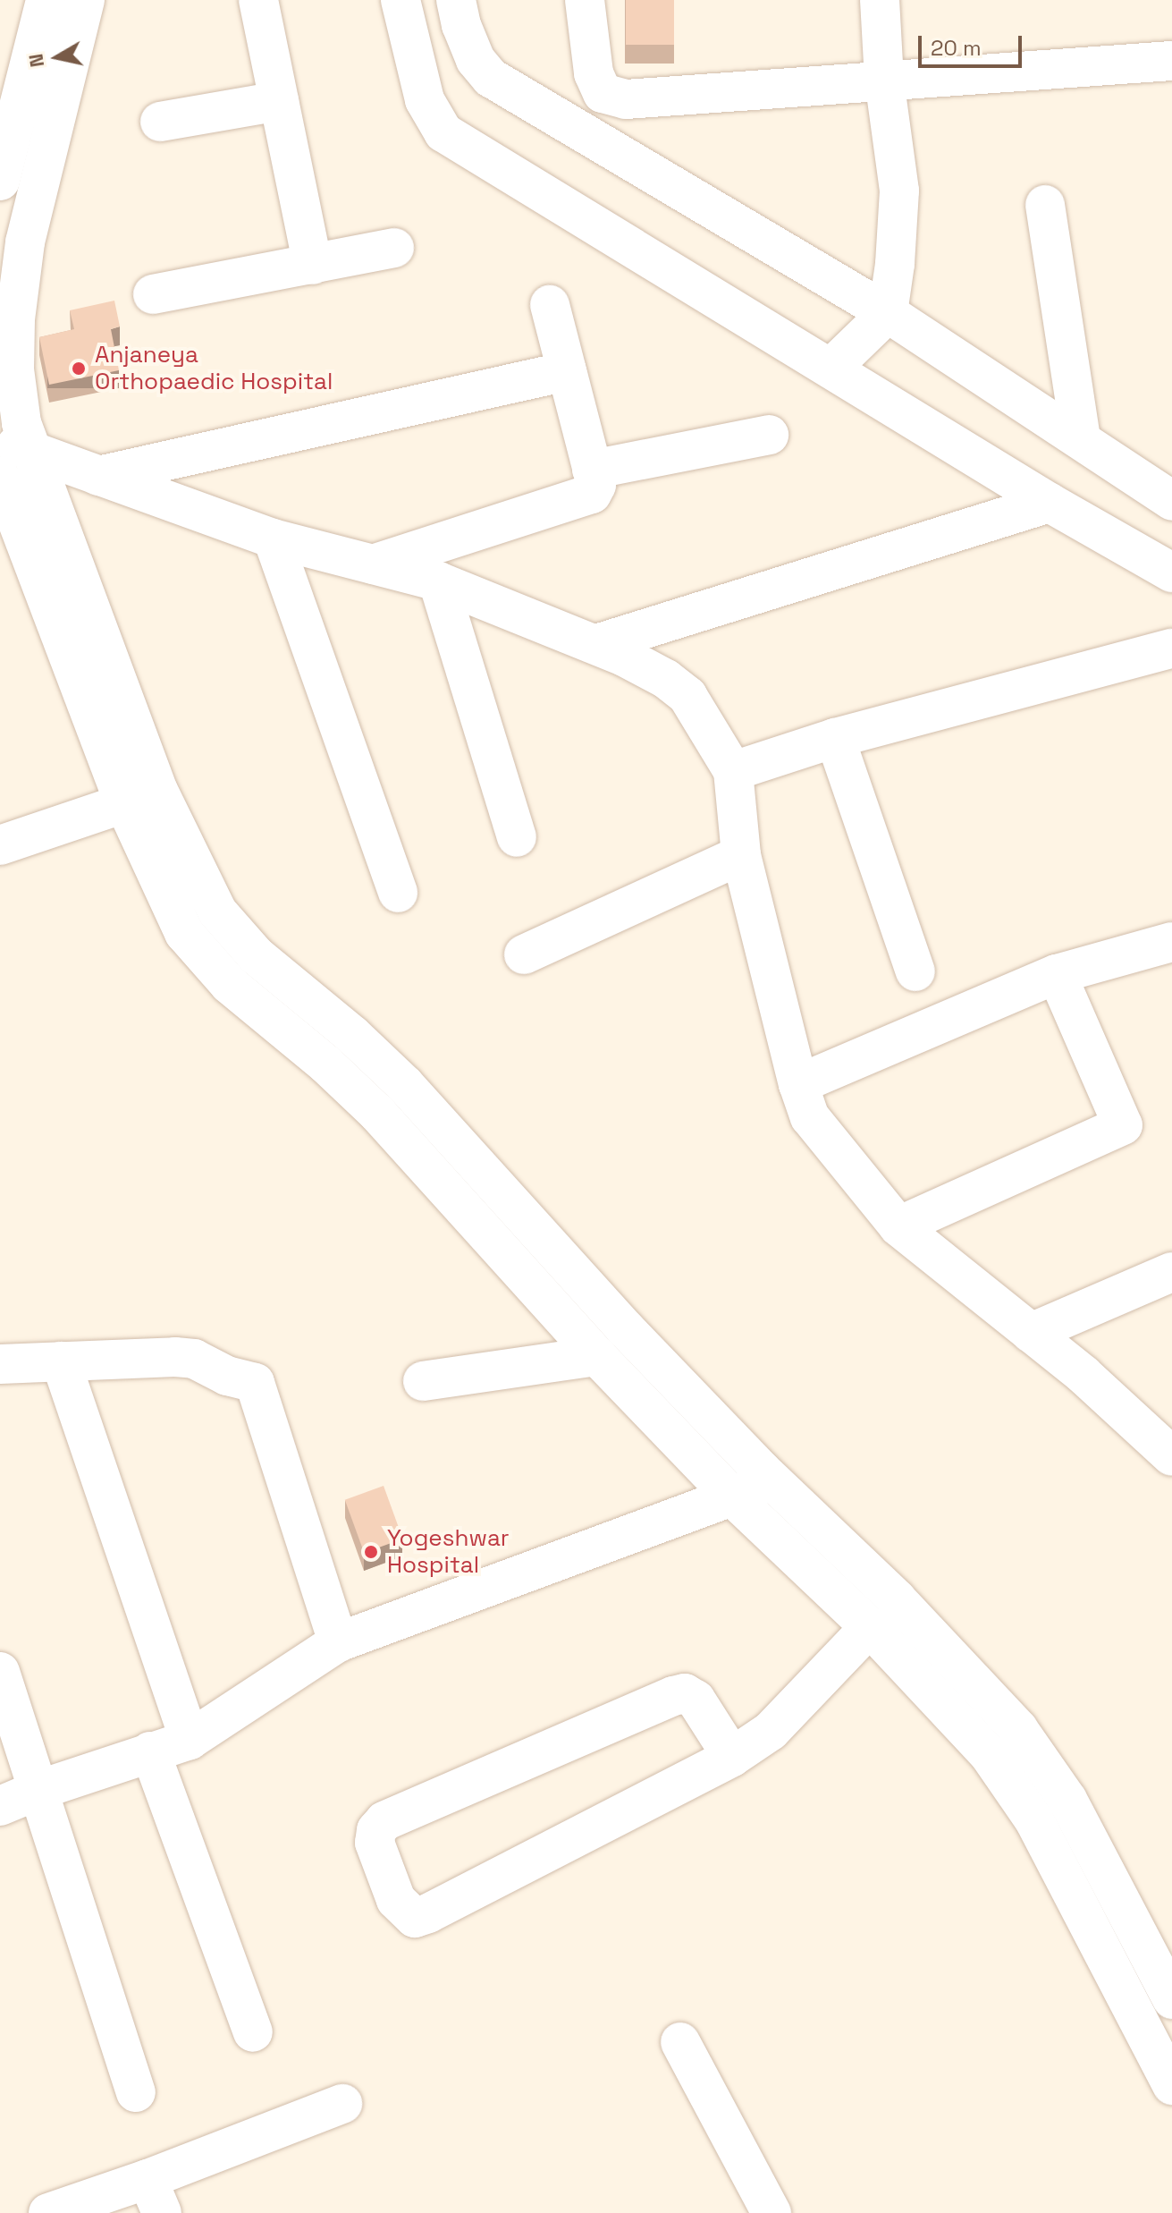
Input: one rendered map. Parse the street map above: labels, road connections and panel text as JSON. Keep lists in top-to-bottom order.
{
  "places": ["Anjaneya Orthopaedic Hospital", "Yogeshwar Hospital"],
  "scale_bar": "20 m",
  "north": "left"
}
